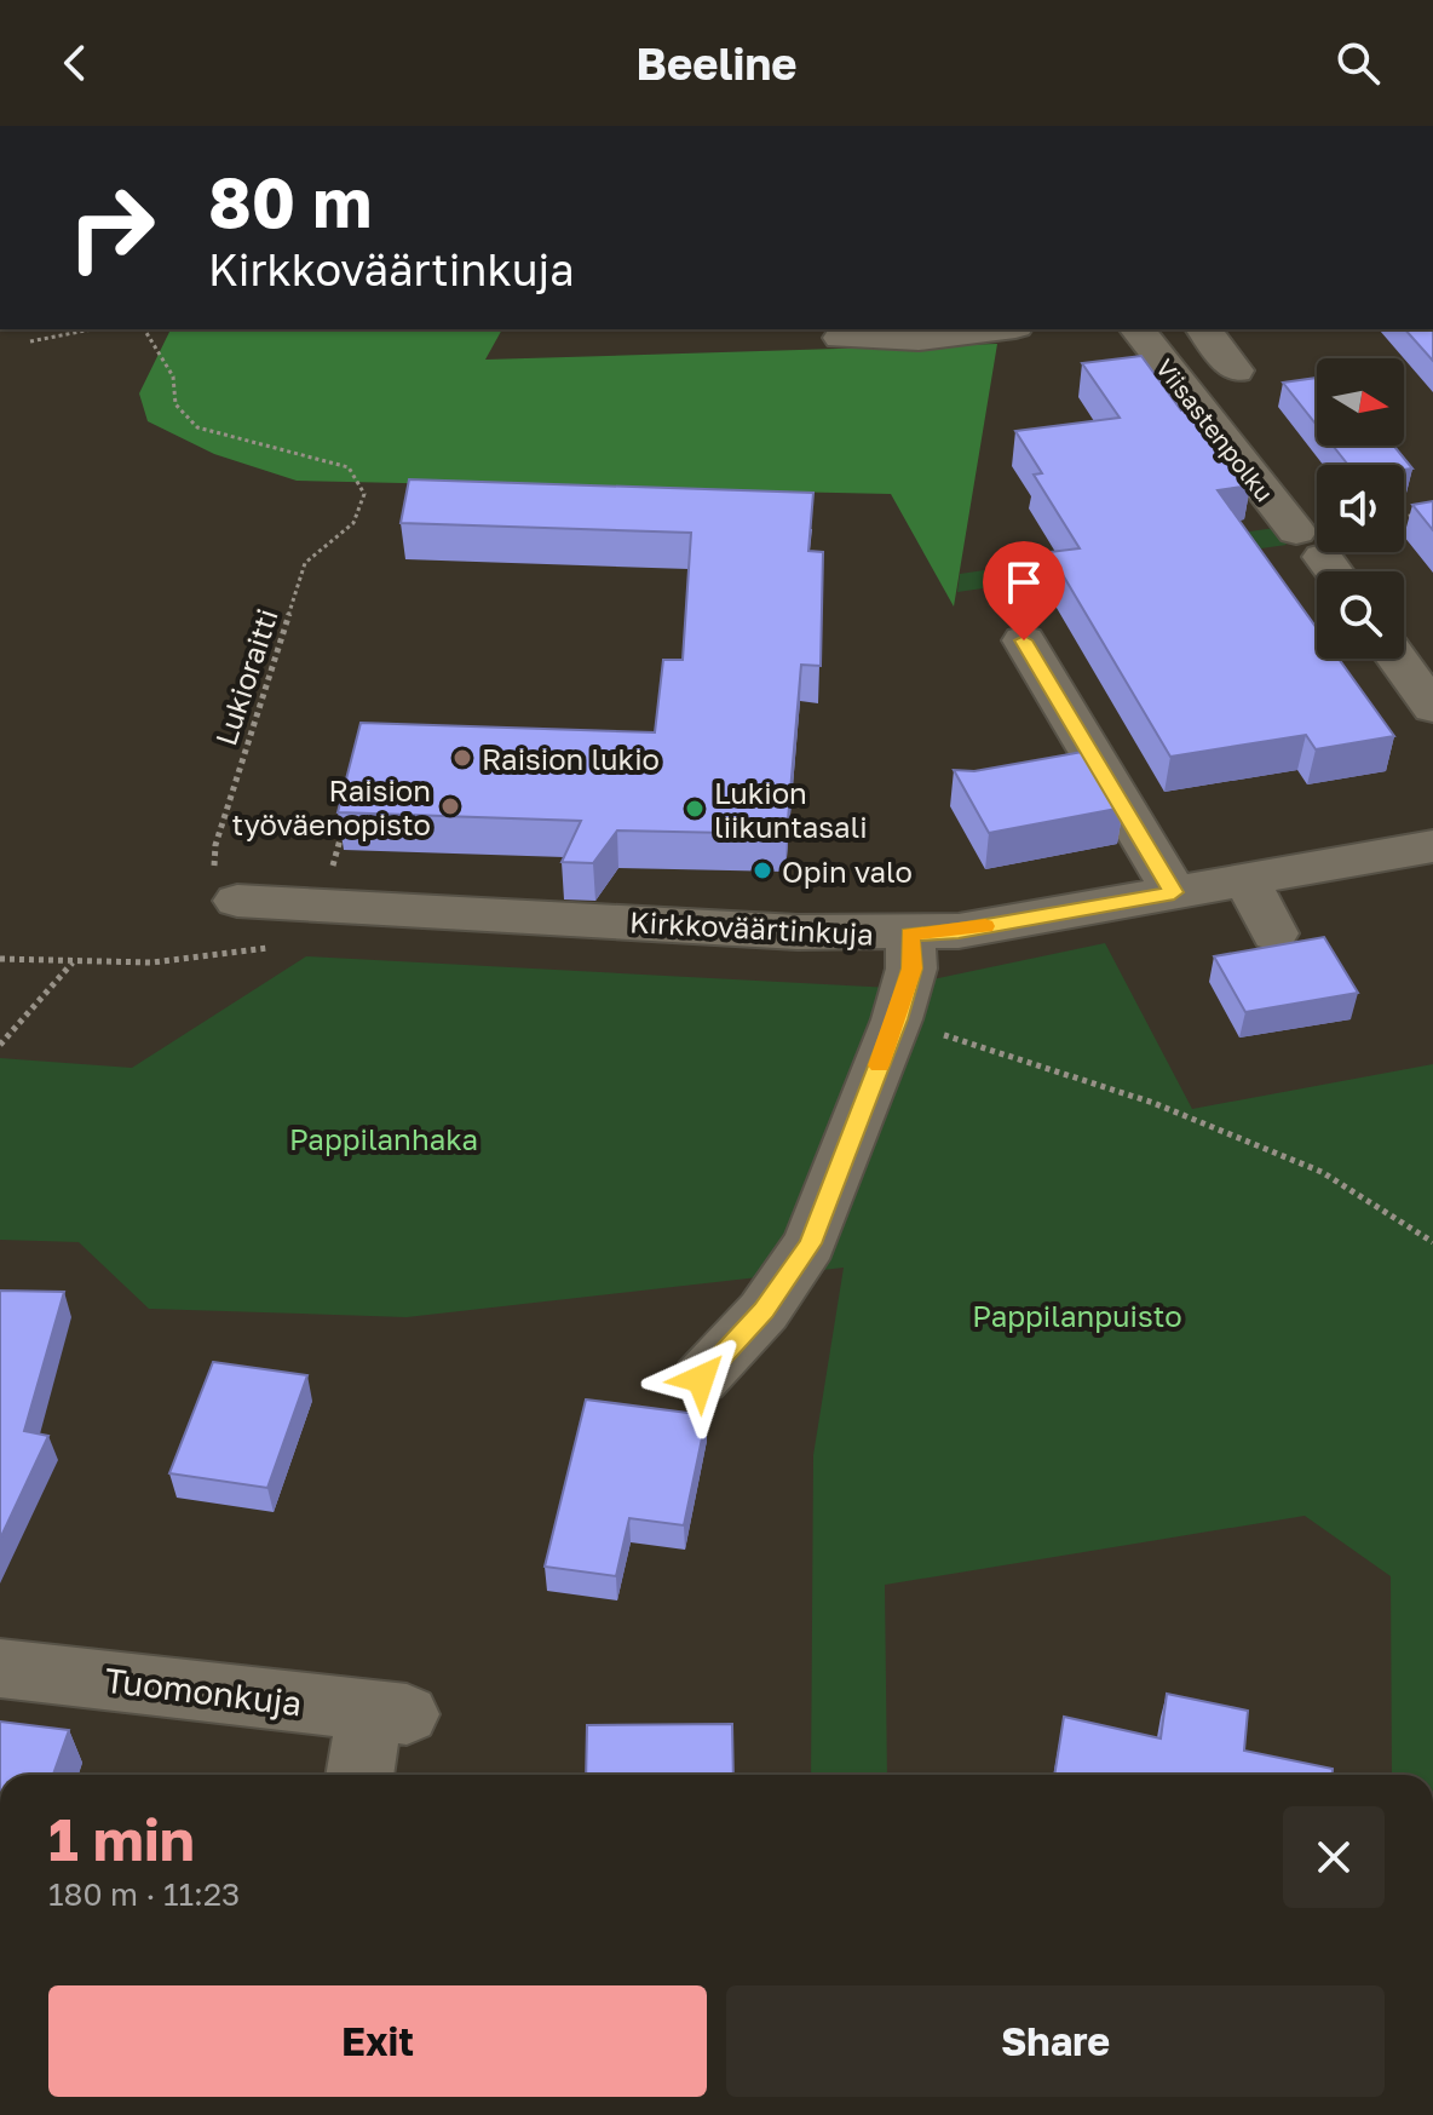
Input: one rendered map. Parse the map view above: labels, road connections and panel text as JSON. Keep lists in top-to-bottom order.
{
  "streets": {
    "street": ["Viisastenpolku", "Kirkkoväärtinkuja", "Tuomonkuja"],
    "path": ["Lukioraitti"]
  },
  "crossings": [
    ["Lukioraitti", "Kirkkoväärtinkuja"]
  ],
  "parks": ["Pappilanhaka", "Pappilanpuisto"],
  "places": [
    "Raision lukio",
    "Raision työväenopisto",
    "Lukion liikuntasali",
    "Opin valo"
  ],
  "north": "right",
  "page": {
    "header": "Beeline",
    "turn": ["80 m", "Kirkkoväärtinkuja"],
    "heading": ["1 min", "180 m · 11:23"],
    "buttons": ["Exit", "Share"]
  }
}
